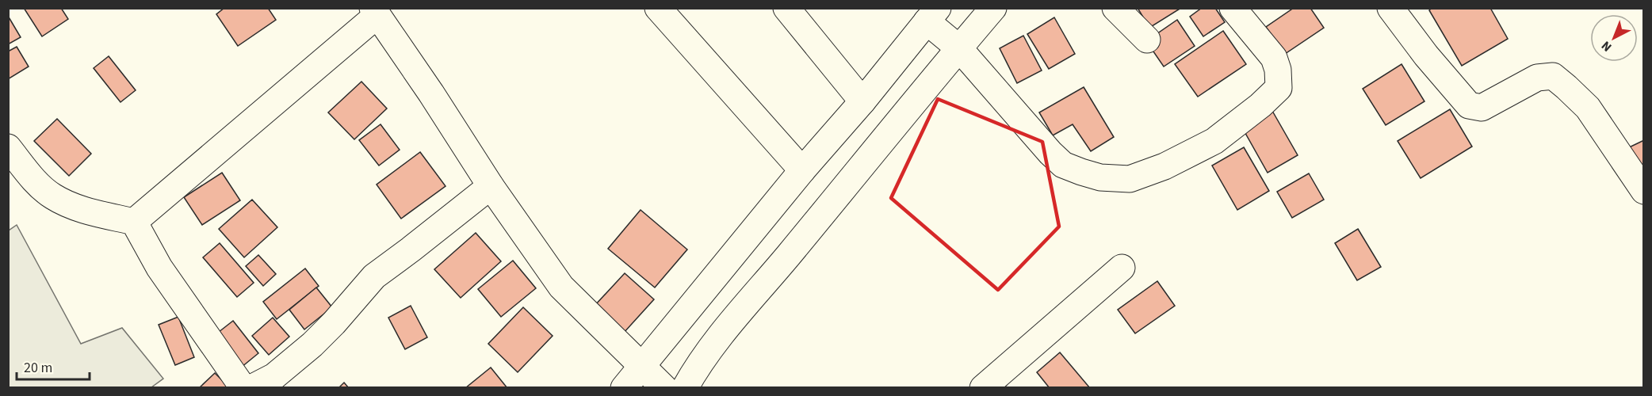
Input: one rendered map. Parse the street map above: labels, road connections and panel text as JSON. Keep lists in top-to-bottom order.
{
  "scale_bar": "20 m",
  "north": "bottom left"
}
